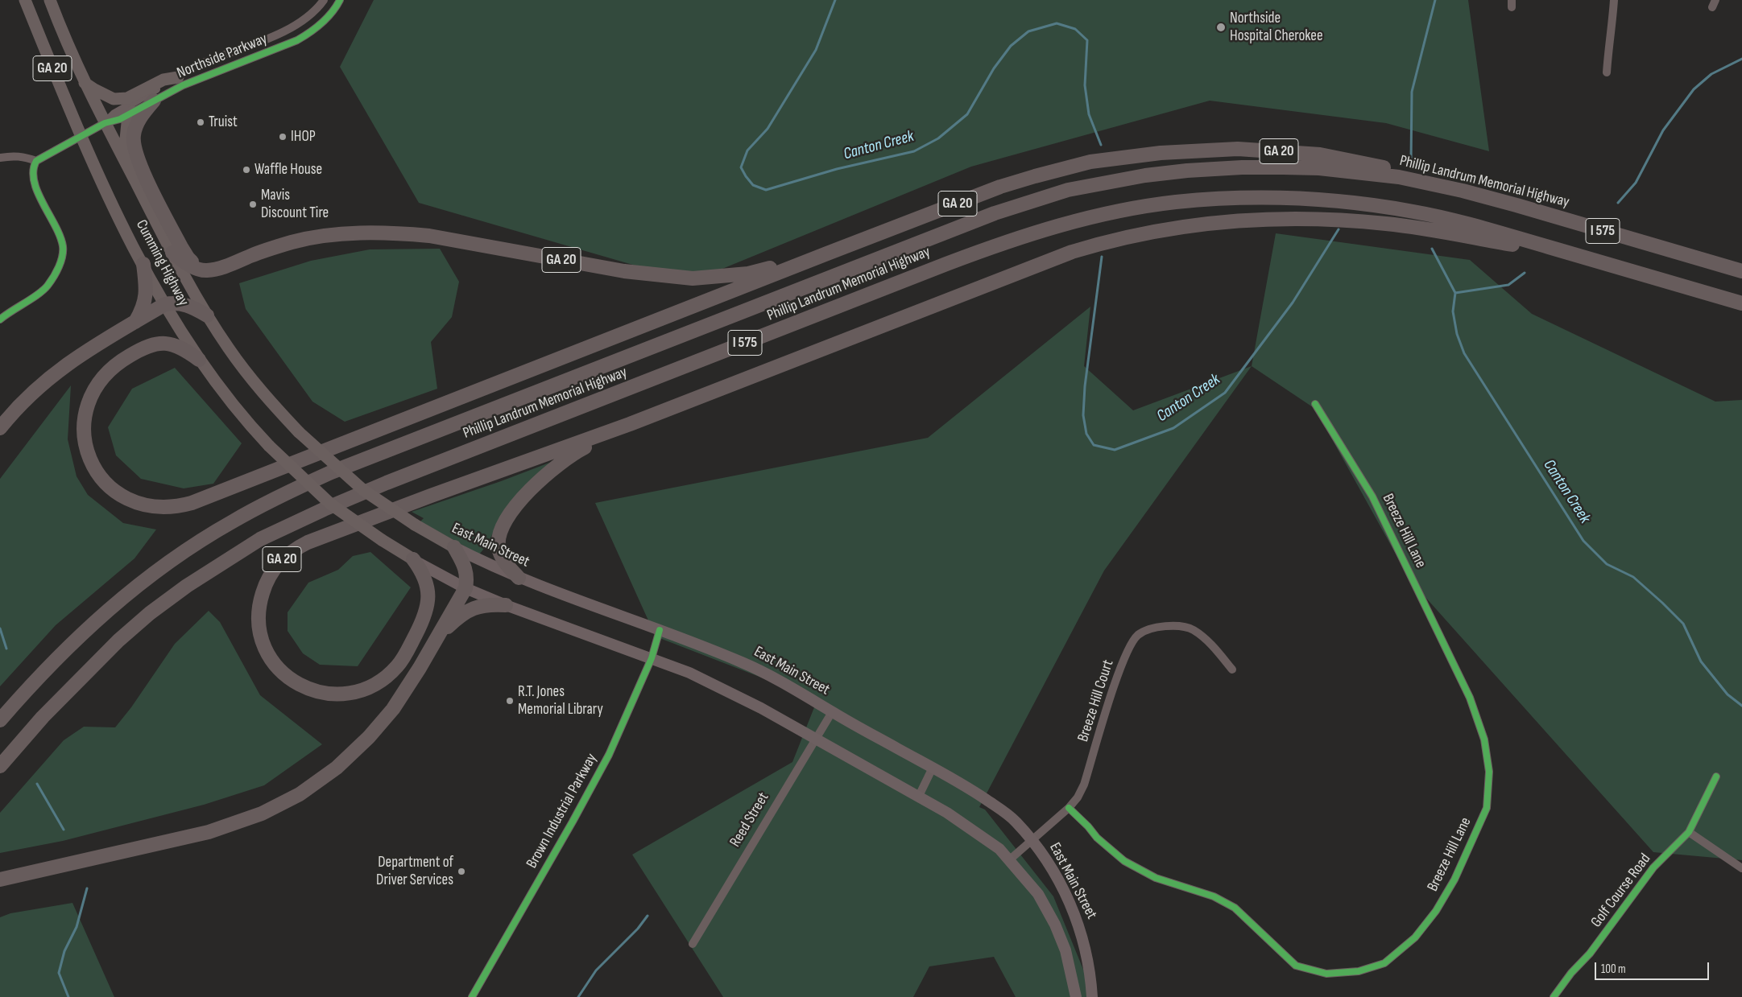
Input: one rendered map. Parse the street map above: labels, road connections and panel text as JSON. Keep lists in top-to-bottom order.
{
  "streets": {
    "highway": ["GA 20", "Phillip Landrum Memorial Highway", "I 575"],
    "main road": ["Cumming Highway", "East Main Street"],
    "street": [
      "Northside Parkway",
      "Breeze Hill Lane",
      "Breeze Hill Court",
      "Brown Industrial Parkway",
      "Reed Street",
      "Golf Course Road"
    ]
  },
  "crossings": [
    ["Northside Parkway", "Cumming Highway"],
    ["GA 20", "Phillip Landrum Memorial Highway"],
    ["GA 20", "Cumming Highway"],
    ["Cumming Highway", "East Main Street"],
    ["Breeze Hill Lane", "Breeze Hill Court"],
    ["East Main Street", "Breeze Hill Court"],
    ["East Main Street", "Brown Industrial Parkway"],
    ["East Main Street", "Reed Street"]
  ],
  "water": ["Canton Creek"],
  "places": [
    "Northside Hospital Cherokee",
    "Truist",
    "IHOP",
    "Waffle House",
    "Mavis Discount Tire",
    "R.T. Jones Memorial Library",
    "Department of Driver Services"
  ],
  "scale_bar": "100 m"
}
